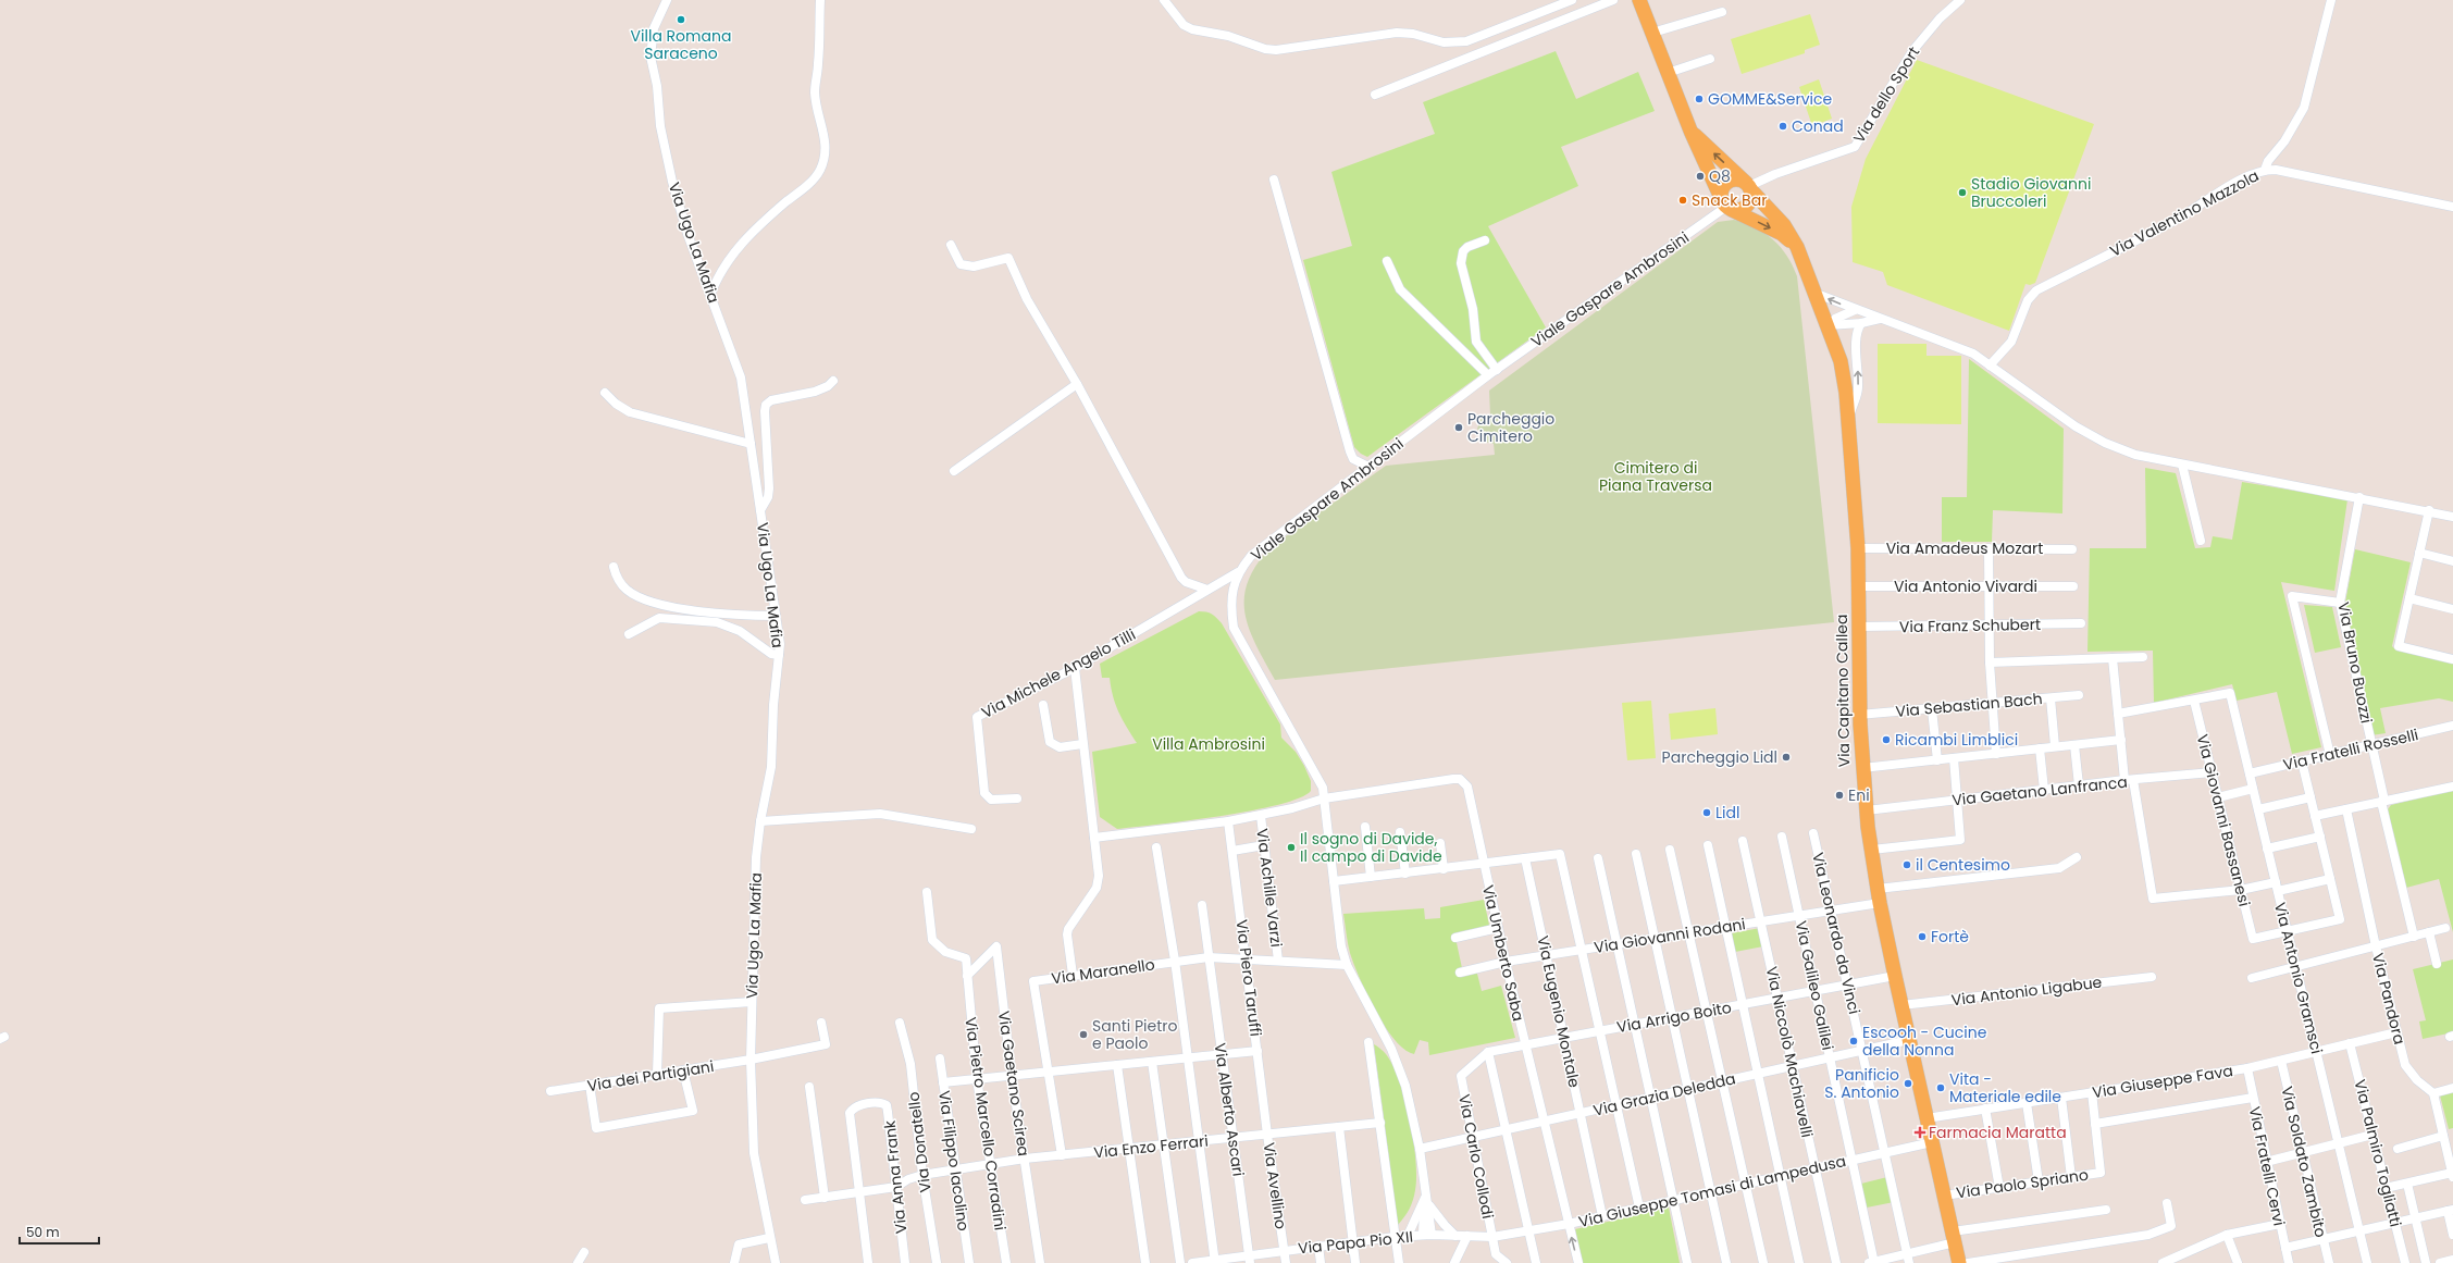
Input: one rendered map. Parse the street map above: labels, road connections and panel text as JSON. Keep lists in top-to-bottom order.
{
  "streets": {
    "main road": ["Via Capitano Callea"],
    "street": [
      "Via dello Sport",
      "Via Valentino Mazzola",
      "Via Ugo La Mafia",
      "Viale Gaspare Ambrosini",
      "Via Amadeus Mozart",
      "Via Antonio Vivardi",
      "Via Franz Schubert",
      "Via Bruno Buozzi",
      "Via Michele Angelo Tilli",
      "Via Sebastian Bach",
      "Via Fratelli Rosselli",
      "Via Gaetano Lanfranca",
      "Via Giovanni Bassanesi",
      "Via Achille Varzi",
      "Via Leonardo da Vinci",
      "Via Giovanni Rodani",
      "Via Umberto Saba",
      "Via Maranello",
      "Via Piero Taruffi",
      "Via Antonio Gramsci",
      "Via Galileo Galilei",
      "Via Antonio Ligabue",
      "Via Pandora",
      "Via Eugenio Montale",
      "Via Arrigo Boito",
      "Via Niccolò Machiavelli",
      "Via dei Partigiani",
      "Via Giuseppe Fava",
      "Via Gaetano Scirea",
      "Via Grazia Deledda",
      "Via Alberto Ascari",
      "Via Pietro Marcello Corradini",
      "Via Donatello",
      "Via Enzo Ferrari",
      "Via Palmiro Togliatti",
      "Via Carlo Collodi",
      "Via Filippo Iacolino",
      "Via Soldato Zambito",
      "Via Fratelli Cervi",
      "Via Anna Frank",
      "Via Paolo Spriano",
      "Via Avellino",
      "Via Giuseppe Tomasi di Lampedusa",
      "Via Papa Pio XII"
    ]
  },
  "crossings": [
    ["Via dello Sport", "Viale Gaspare Ambrosini"],
    ["Via dello Sport", "Via Capitano Callea"],
    ["Via Ugo La Mafia", "Via dei Partigiani"],
    ["Viale Gaspare Ambrosini", "Via Michele Angelo Tilli"],
    ["Viale Gaspare Ambrosini", "Via Capitano Callea"],
    ["Viale Gaspare Ambrosini", "Via Umberto Saba"],
    ["Viale Gaspare Ambrosini", "Via Maranello"],
    ["Viale Gaspare Ambrosini", "Via Grazia Deledda"],
    ["Viale Gaspare Ambrosini", "Via Papa Pio XII"],
    ["Via Amadeus Mozart", "Via Capitano Callea"],
    ["Via Antonio Vivardi", "Via Capitano Callea"],
    ["Via Franz Schubert", "Via Capitano Callea"],
    ["Via Bruno Buozzi", "Via Fratelli Rosselli"],
    ["Via Capitano Callea", "Via Sebastian Bach"],
    ["Via Capitano Callea", "Via Gaetano Lanfranca"],
    ["Via Capitano Callea", "Via Giovanni Rodani"],
    ["Via Capitano Callea", "Via Antonio Ligabue"],
    ["Via Capitano Callea", "Via Arrigo Boito"],
    ["Via Capitano Callea", "Via Giuseppe Fava"],
    ["Via Capitano Callea", "Via Grazia Deledda"],
    ["Via Capitano Callea", "Via Paolo Spriano"],
    ["Via Capitano Callea", "Via Giuseppe Tomasi di Lampedusa"],
    ["Via Fratelli Rosselli", "Via Antonio Gramsci"],
    ["Via Gaetano Lanfranca", "Via Giovanni Bassanesi"],
    ["Via Giovanni Bassanesi", "Via Antonio Gramsci"],
    ["Via Achille Varzi", "Via Umberto Saba"],
    ["Via Achille Varzi", "Via Maranello"],
    ["Via Leonardo da Vinci", "Via Giovanni Rodani"],
    ["Via Leonardo da Vinci", "Via Arrigo Boito"],
    ["Via Leonardo da Vinci", "Via Grazia Deledda"],
    ["Via Leonardo da Vinci", "Via Giuseppe Tomasi di Lampedusa"],
    ["Via Giovanni Rodani", "Via Umberto Saba"],
    ["Via Giovanni Rodani", "Via Galileo Galilei"],
    ["Via Giovanni Rodani", "Via Eugenio Montale"],
    ["Via Giovanni Rodani", "Via Niccolò Machiavelli"],
    ["Via Umberto Saba", "Via Piero Taruffi"],
    ["Via Umberto Saba", "Via Arrigo Boito"],
    ["Via Umberto Saba", "Via Grazia Deledda"],
    ["Via Umberto Saba", "Via Giuseppe Tomasi di Lampedusa"],
    ["Via Maranello", "Via Piero Taruffi"],
    ["Via Maranello", "Via Alberto Ascari"],
    ["Via Maranello", "Via Enzo Ferrari"],
    ["Via Piero Taruffi", "Via Enzo Ferrari"],
    ["Via Piero Taruffi", "Via Avellino"],
    ["Via Antonio Gramsci", "Via Giuseppe Fava"],
    ["Via Galileo Galilei", "Via Arrigo Boito"],
    ["Via Galileo Galilei", "Via Grazia Deledda"],
    ["Via Galileo Galilei", "Via Giuseppe Tomasi di Lampedusa"],
    ["Via Pandora", "Via Giuseppe Fava"],
    ["Via Eugenio Montale", "Via Arrigo Boito"],
    ["Via Eugenio Montale", "Via Grazia Deledda"],
    ["Via Eugenio Montale", "Via Giuseppe Tomasi di Lampedusa"],
    ["Via Arrigo Boito", "Via Niccolò Machiavelli"],
    ["Via Arrigo Boito", "Via Carlo Collodi"],
    ["Via Niccolò Machiavelli", "Via Grazia Deledda"],
    ["Via Niccolò Machiavelli", "Via Giuseppe Tomasi di Lampedusa"],
    ["Via Giuseppe Fava", "Via Palmiro Togliatti"],
    ["Via Giuseppe Fava", "Via Soldato Zambito"],
    ["Via Giuseppe Fava", "Via Fratelli Cervi"],
    ["Via Gaetano Scirea", "Via Pietro Marcello Corradini"],
    ["Via Gaetano Scirea", "Via Enzo Ferrari"],
    ["Via Grazia Deledda", "Via Carlo Collodi"],
    ["Via Alberto Ascari", "Via Enzo Ferrari"],
    ["Via Alberto Ascari", "Via Papa Pio XII"],
    ["Via Pietro Marcello Corradini", "Via Enzo Ferrari"],
    ["Via Donatello", "Via Enzo Ferrari"],
    ["Via Enzo Ferrari", "Via Filippo Iacolino"],
    ["Via Enzo Ferrari", "Via Anna Frank"],
    ["Via Enzo Ferrari", "Via Avellino"],
    ["Via Carlo Collodi", "Via Giuseppe Tomasi di Lampedusa"],
    ["Via Carlo Collodi", "Via Papa Pio XII"],
    ["Via Avellino", "Via Papa Pio XII"],
    ["Via Giuseppe Tomasi di Lampedusa", "Via Papa Pio XII"]
  ],
  "parks": ["Cimitero di Piana Traversa", "Villa Ambrosini"],
  "places": {
    "other": [
      "Villa Romana Saraceno",
      "GOMME&Service",
      "Conad",
      "Q8",
      "Stadio Giovanni Bruccoleri",
      "Snack Bar",
      "Parcheggio Cimitero",
      "Ricambi Limblici",
      "Parcheggio Lidl",
      "Eni",
      "Lidl",
      "Il sogno di Davide, Il campo di Davide",
      "il Centesimo",
      "Fortè",
      "Santi Pietro e Paolo",
      "Escooh - Cucine della Nonna",
      "Panificio S. Antonio",
      "Vita - Materiale edile"
    ],
    "health": ["Farmacia Maratta"]
  },
  "scale_bar": "50 m"
}
